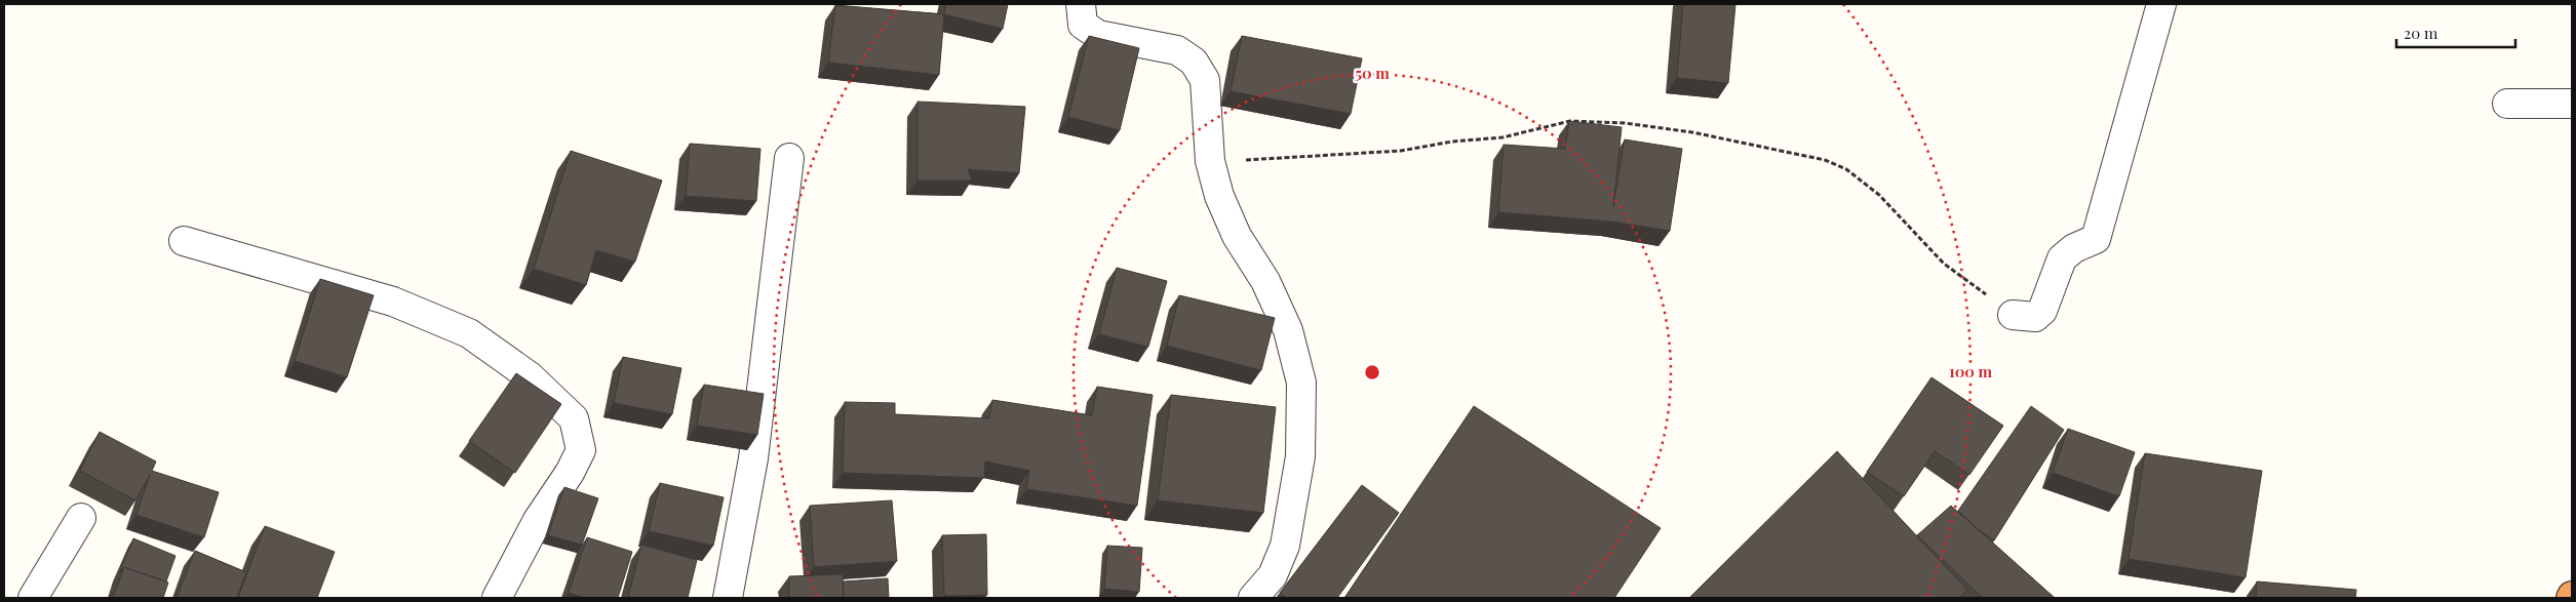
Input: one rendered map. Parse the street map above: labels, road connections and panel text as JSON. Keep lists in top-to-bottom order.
{
  "scale_bar": "20 m",
  "rings": ["50 m", "100 m"]
}
